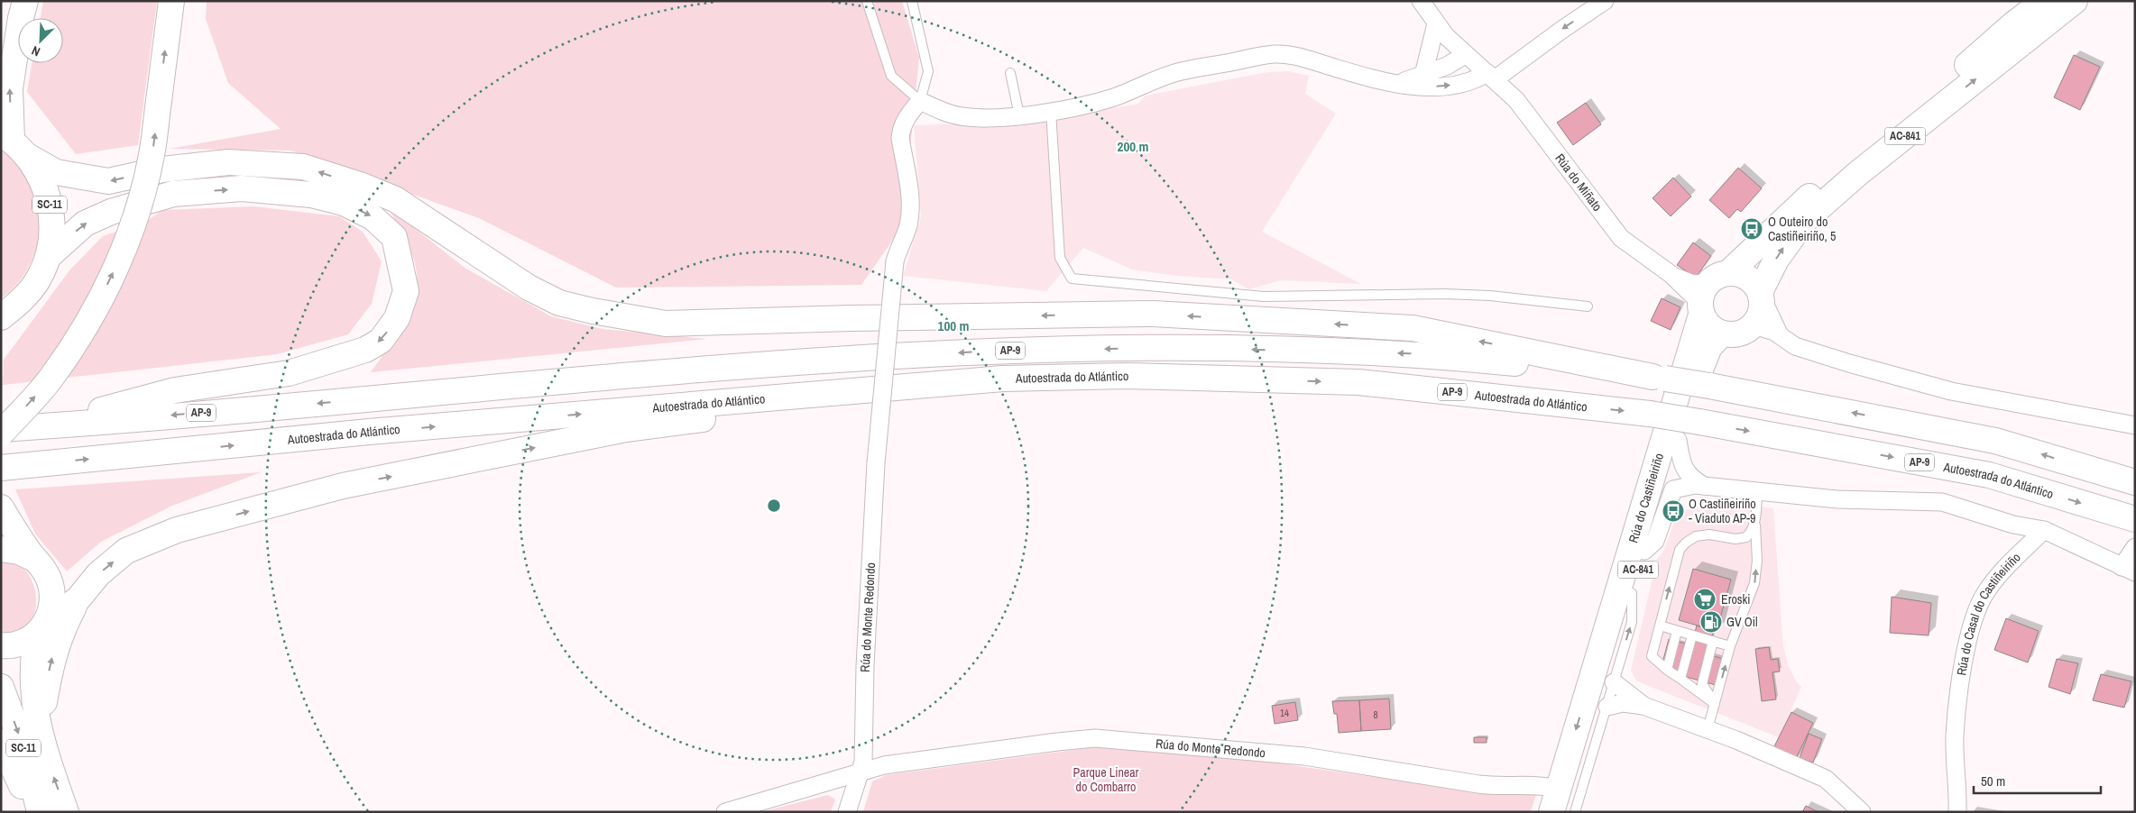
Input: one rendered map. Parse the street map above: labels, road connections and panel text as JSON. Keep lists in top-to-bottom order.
{
  "streets": {
    "main road": [
      "AC-841",
      "SC-11",
      "AP-9",
      "Autoestrada do Atlántico",
      "Rúa do Castiñeiriño"
    ],
    "street": ["Rúa do Miñato", "Rúa do Casal do Castiñeiriño", "Rúa do Monte Redondo"]
  },
  "crossings": [
    ["AC-841", "Rúa do Miñato"],
    ["AC-841", "Rúa do Castiñeiriño"],
    ["Rúa do Miñato", "Rúa do Castiñeiriño"],
    ["Rúa do Castiñeiriño", "Rúa do Monte Redondo"]
  ],
  "parks": ["Parque Linear do Combarro"],
  "places": {
    "bus stop": ["O Outeiro do Castiñeiriño, 5", "O Castiñeiriño - Viaduto AP-9"],
    "supermarket": ["Eroski"],
    "fuel station": ["GV Oil"]
  },
  "house_numbers": ["14", "8"],
  "scale_bar": "50 m",
  "north": "bottom left",
  "rings": ["200 m", "100 m"]
}
